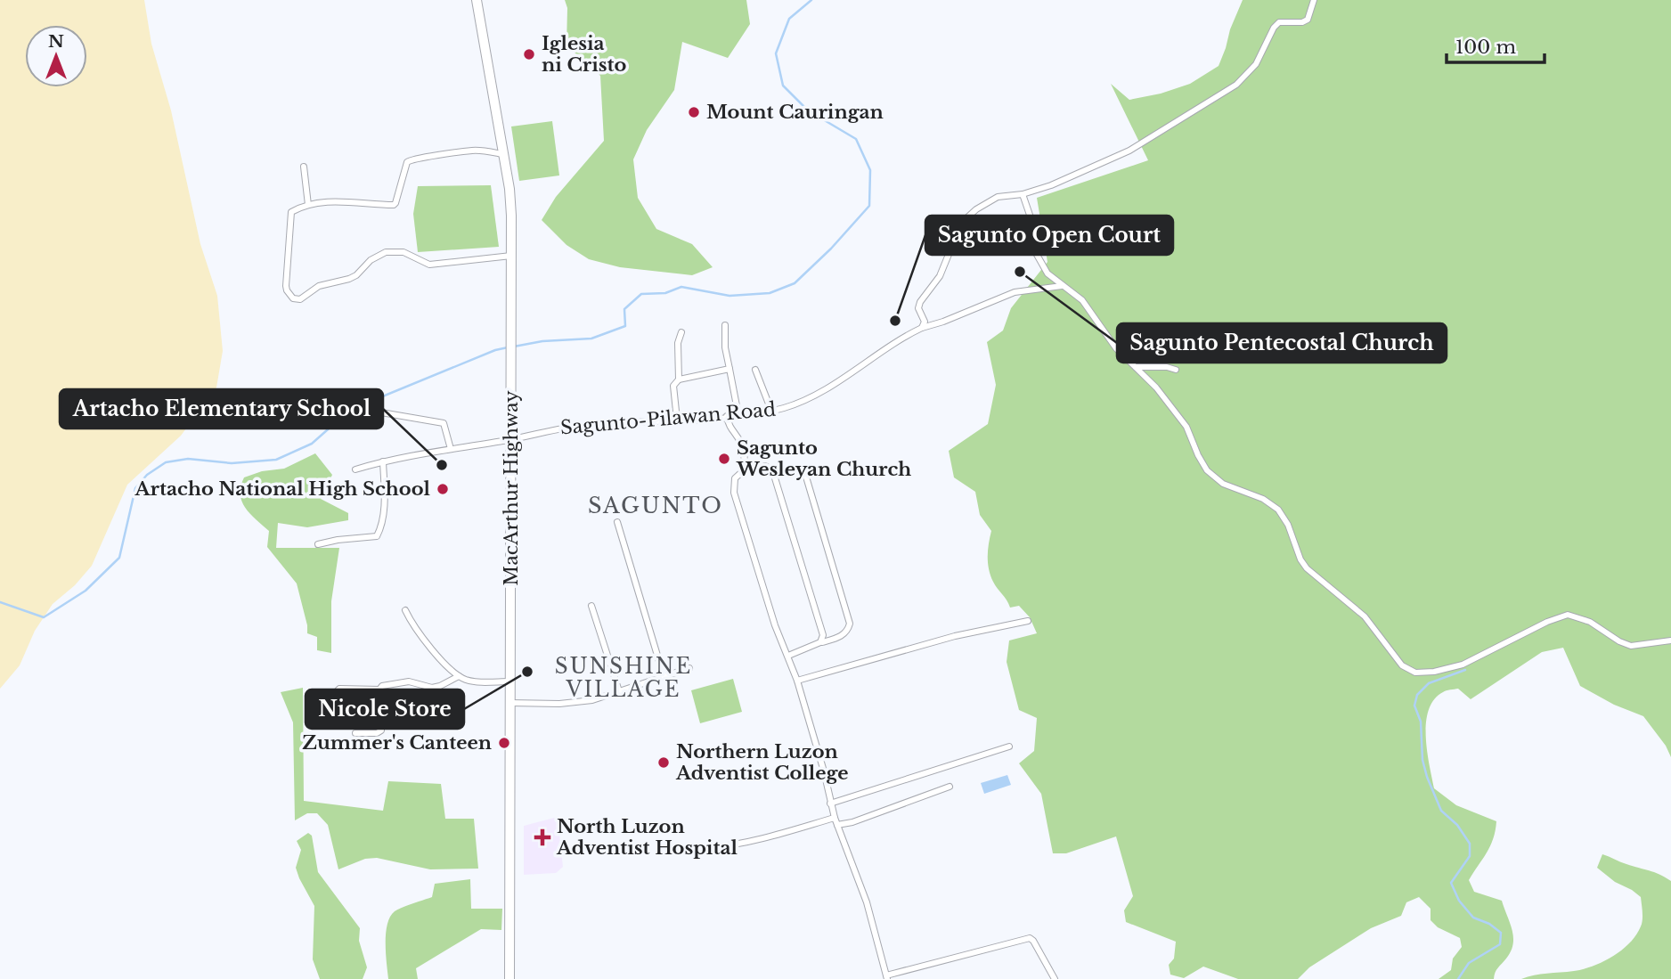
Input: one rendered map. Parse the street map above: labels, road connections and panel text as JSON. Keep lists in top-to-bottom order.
{
  "streets": {
    "highway": ["MacArthur Highway"],
    "street": ["Sagunto-Pilawan Road"]
  },
  "crossings": [
    ["Sagunto-Pilawan Road", "MacArthur Highway"]
  ],
  "districts": ["SAGUNTO", "SUNSHINE VILLAGE"],
  "places": {
    "other": [
      "Iglesia ni Cristo",
      "Mount Cauringan",
      "Sagunto Pentecostal Church",
      "Sagunto Open Court",
      "Sagunto Wesleyan Church",
      "Artacho Elementary School",
      "Artacho National High School",
      "Nicole Store",
      "Zummer's Canteen",
      "Northern Luzon Adventist College"
    ],
    "health": ["North Luzon Adventist Hospital"]
  },
  "scale_bar": "100 m",
  "north": "top"
}
